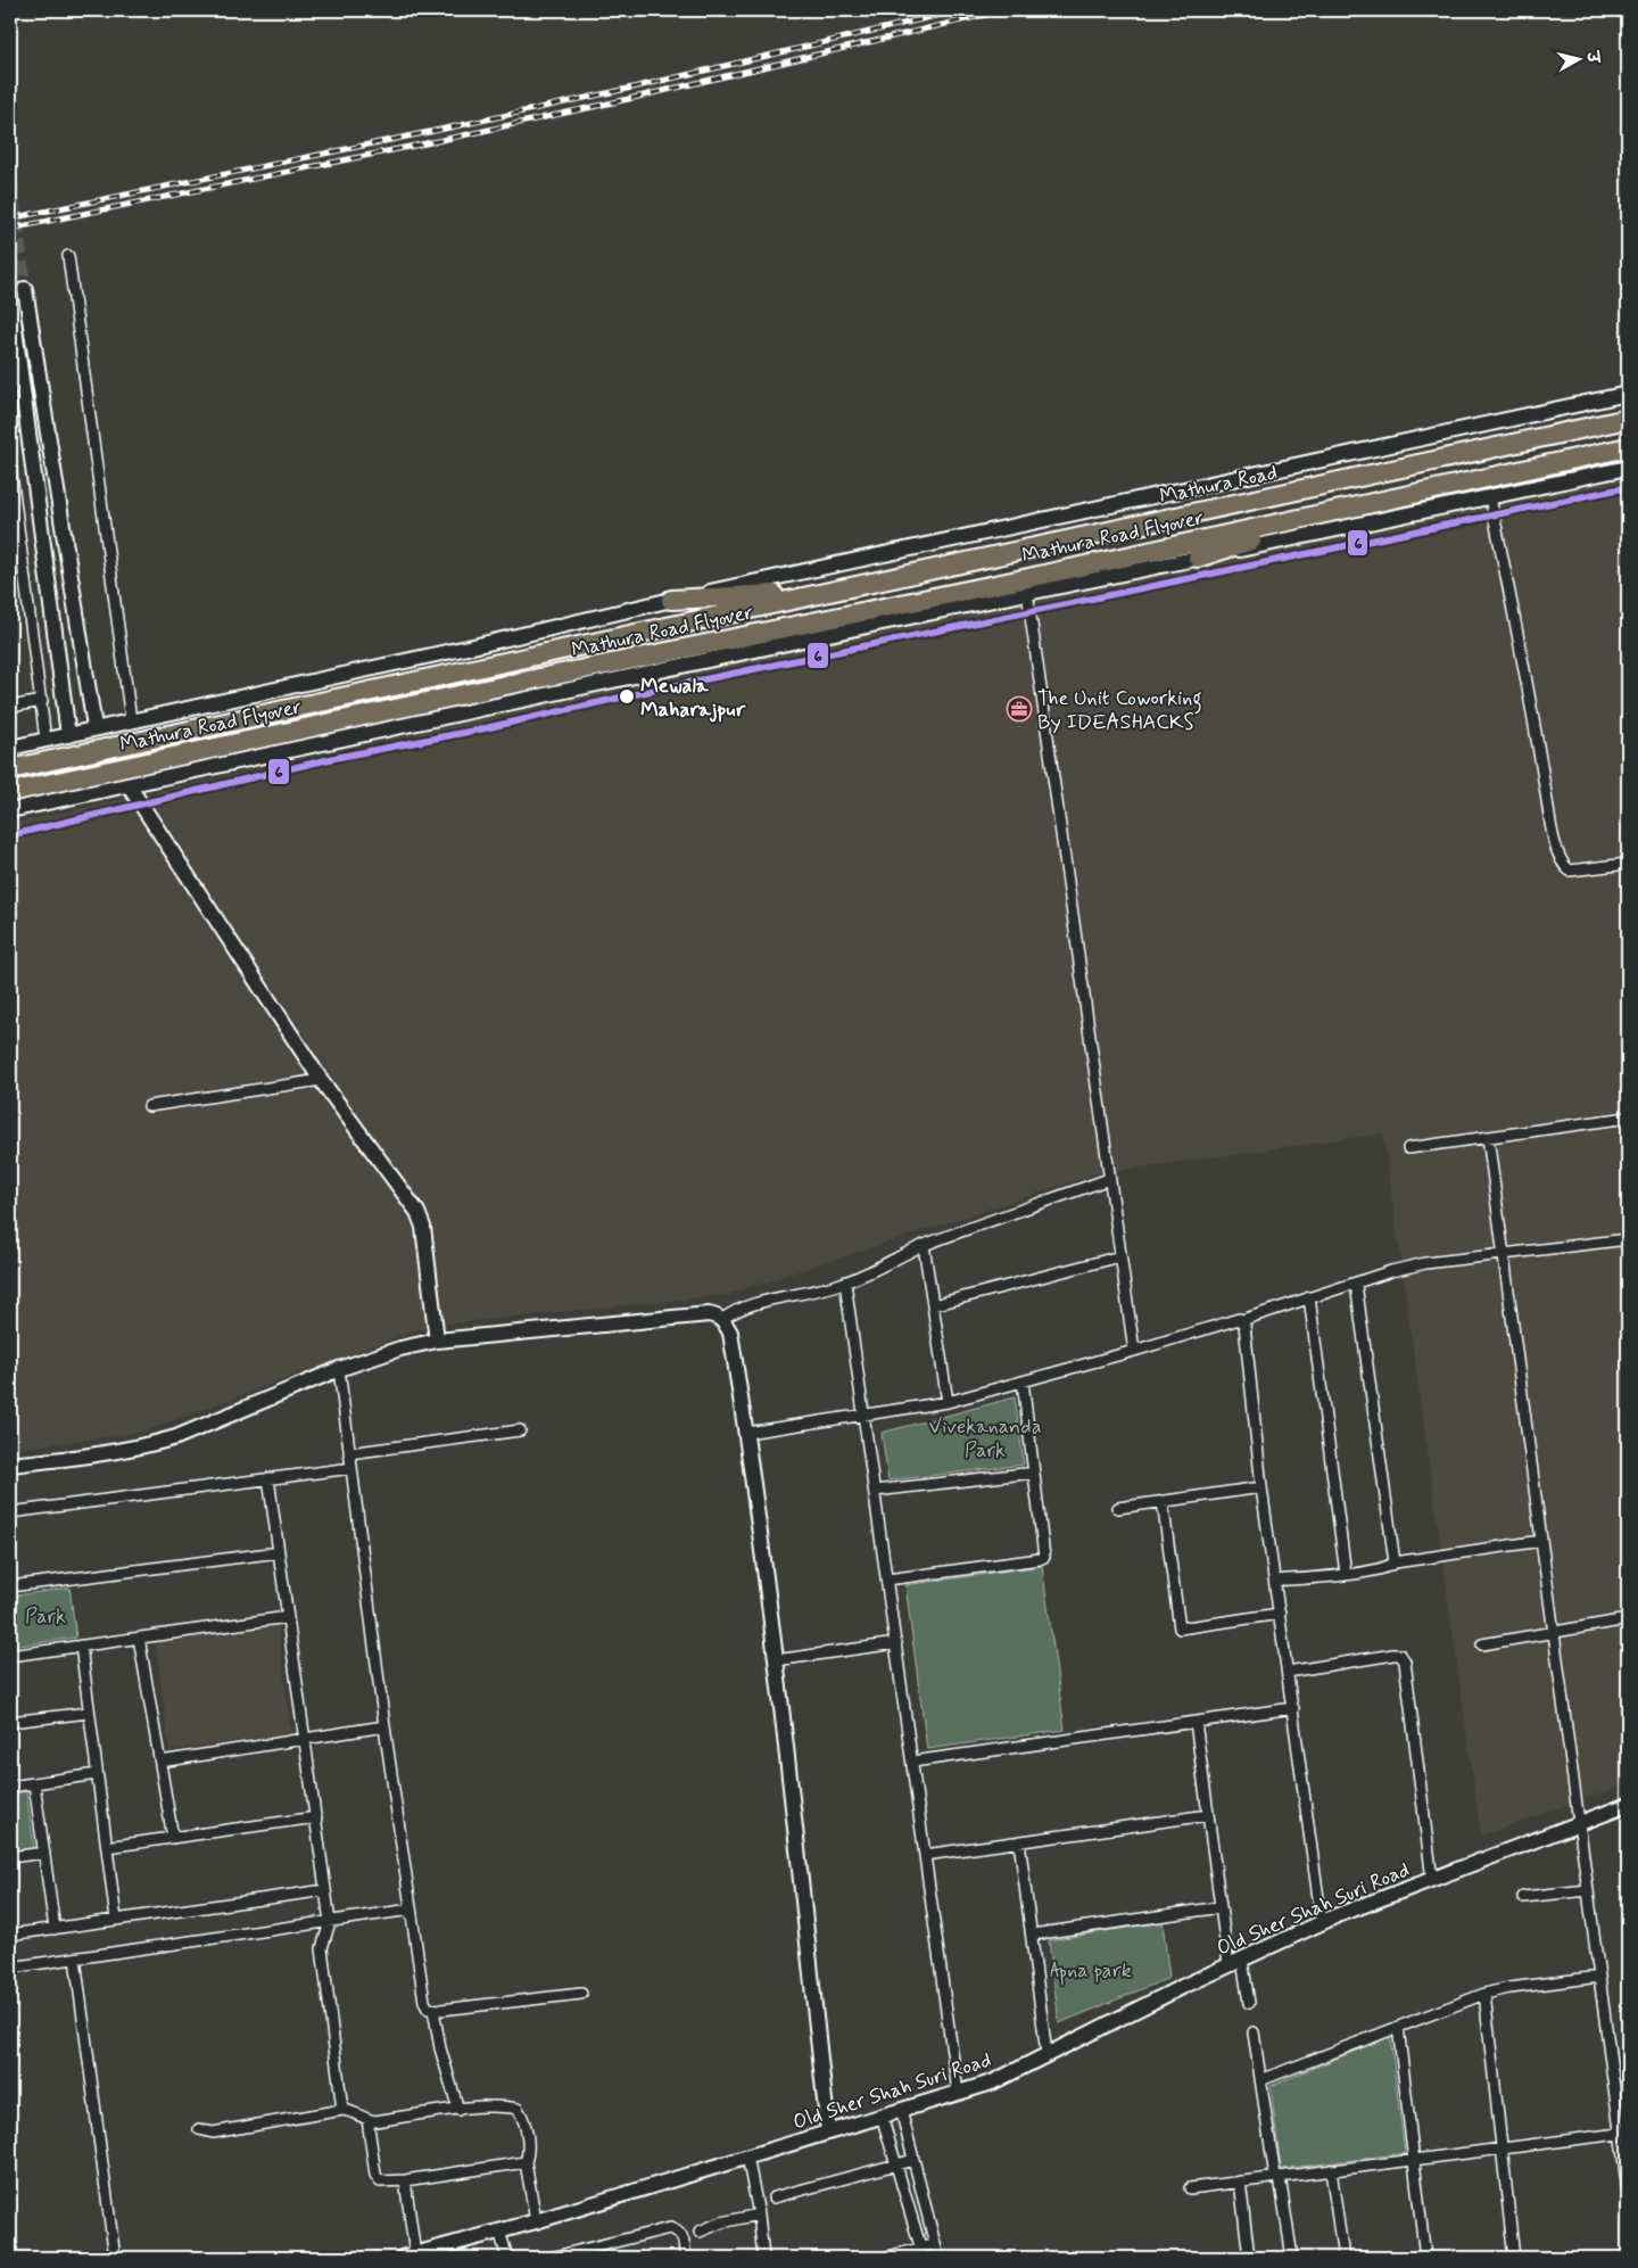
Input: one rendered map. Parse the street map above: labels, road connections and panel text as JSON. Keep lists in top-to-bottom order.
{
  "streets": {
    "highway": ["Mathura Road", "Mathura Road Flyover"],
    "street": ["Old Sher Shah Suri Road"]
  },
  "crossings": [
    ["Mathura Road", "Mathura Road Flyover"]
  ],
  "parks": ["Vivekananda Park", "Park", "Apna park"],
  "places": {
    "other": ["Mewala Maharajpur"],
    "office": ["The Unit Coworking By IDEASHACKS"]
  },
  "lines": ["transit line 6"],
  "north": "right"
}
